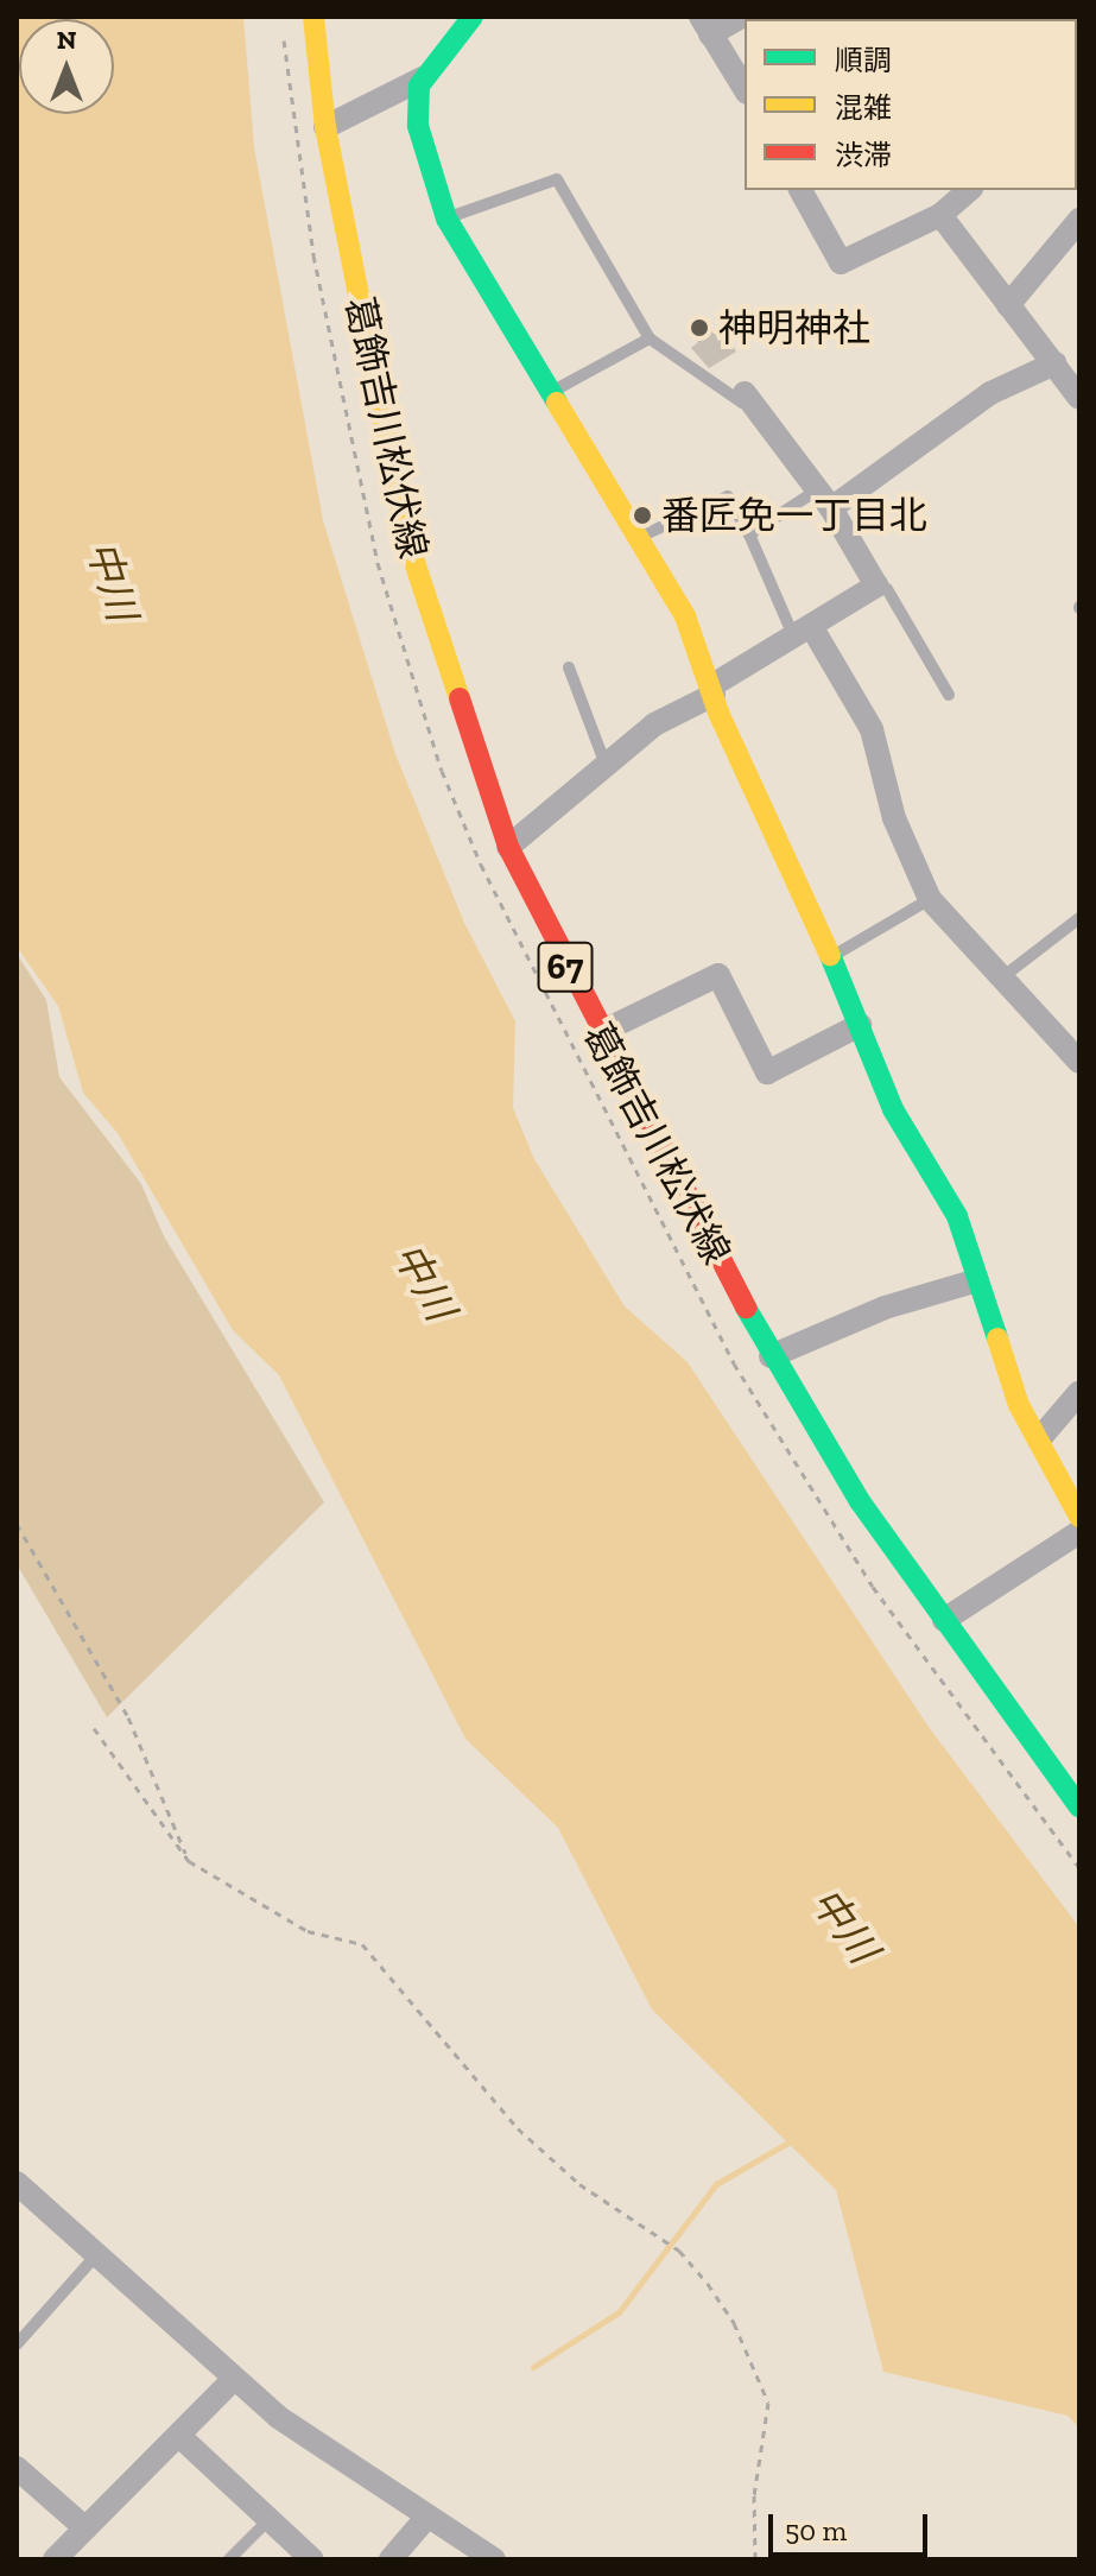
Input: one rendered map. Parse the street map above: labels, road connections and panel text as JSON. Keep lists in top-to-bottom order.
{
  "streets": {
    "main road": ["葛飾吉川松伏線", "67"]
  },
  "water": ["中川"],
  "places": ["神明神社", "番匠免一丁目北"],
  "legend": ["順調", "混雑", "渋滞"],
  "scale_bar": "50 m",
  "north": "top"
}
